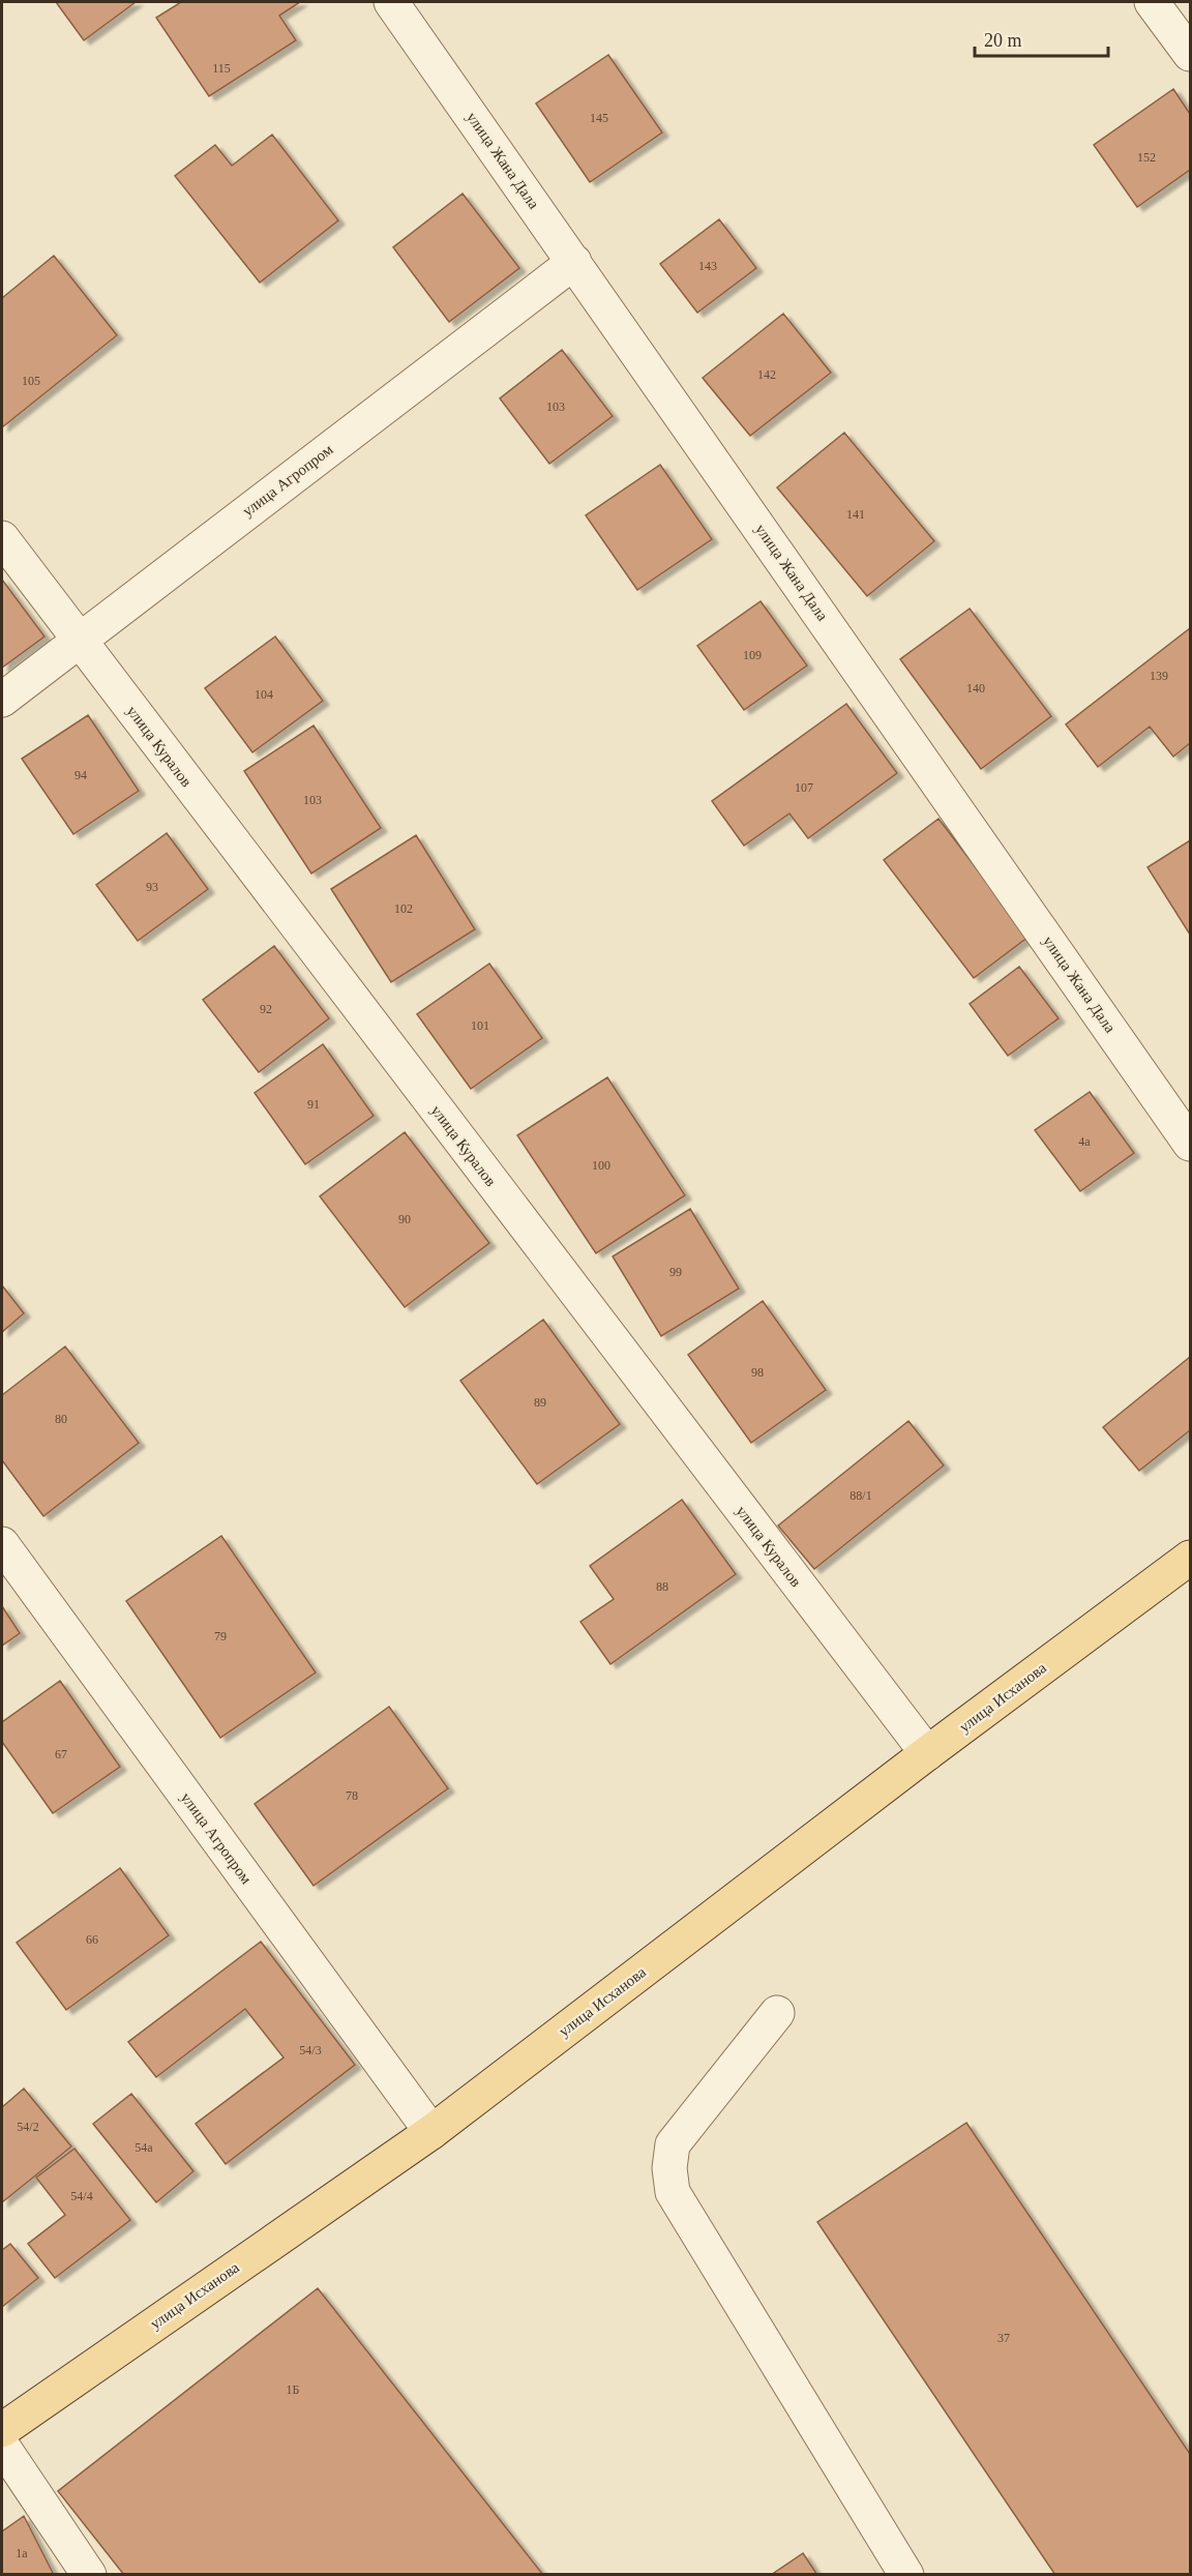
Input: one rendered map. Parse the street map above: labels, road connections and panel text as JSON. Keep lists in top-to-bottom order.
{
  "streets": {
    "main road": ["улица Исханова"],
    "street": ["улица Жана Дала", "улица Агропром", "улица Куралов"]
  },
  "crossings": [
    ["улица Жана Дала", "улица Агропром"],
    ["улица Агропром", "улица Куралов"],
    ["улица Агропром", "улица Исханова"],
    ["улица Куралов", "улица Исханова"]
  ],
  "house_numbers": [
    "115",
    "145",
    "152",
    "143",
    "142",
    "105",
    "103",
    "141",
    "109",
    "139",
    "140",
    "104",
    "94",
    "107",
    "103",
    "93",
    "102",
    "92",
    "101",
    "91",
    "4а",
    "100",
    "90",
    "99",
    "98",
    "89",
    "80",
    "88/1",
    "88",
    "79",
    "67",
    "78",
    "66",
    "54/3",
    "54/2",
    "54а",
    "54/4",
    "37",
    "1Б",
    "1а"
  ],
  "scale_bar": "20 m"
}
